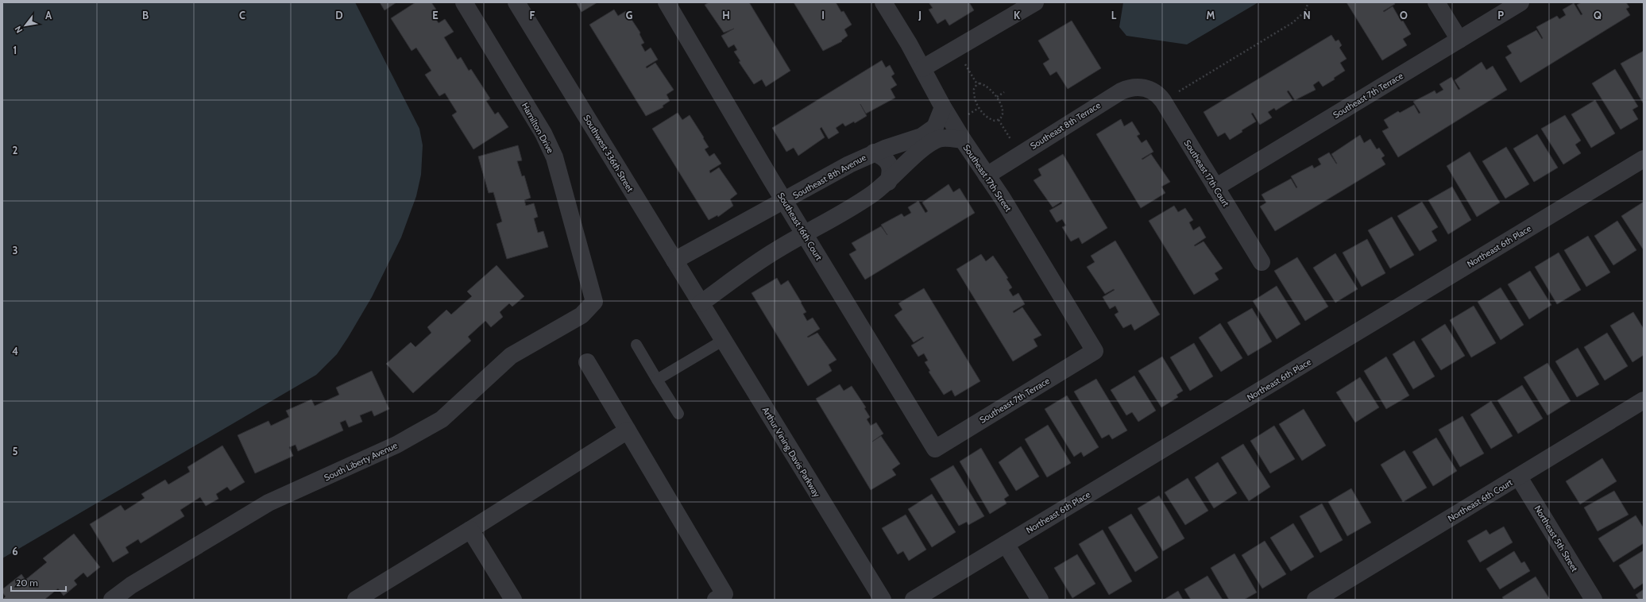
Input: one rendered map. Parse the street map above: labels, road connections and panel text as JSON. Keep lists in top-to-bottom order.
{
  "streets": {
    "street": [
      "Southeast 7th Terrace",
      "Southeast 8th Terrace",
      "Hamilton Drive",
      "Southwest 336th Street",
      "Southeast 17th Court",
      "Southeast 8th Avenue",
      "Southeast 17th Street",
      "Southeast 16th Court",
      "Northeast 6th Place",
      "Arthur Vining Davis Parkway",
      "South Liberty Avenue",
      "Northeast 6th Court",
      "Northeast 5th Street"
    ]
  },
  "crossings": [
    ["Southeast 7th Terrace", "Southeast 17th Court"],
    ["Southeast 7th Terrace", "Southeast 17th Street"],
    ["Southeast 7th Terrace", "Southeast 16th Court"],
    ["Southeast 8th Terrace", "Southeast 17th Court"],
    ["Southeast 8th Terrace", "Southeast 17th Street"],
    ["Hamilton Drive", "South Liberty Avenue"],
    ["Southwest 336th Street", "Southeast 8th Avenue"],
    ["Southwest 336th Street", "Arthur Vining Davis Parkway"],
    ["Southeast 8th Avenue", "Southeast 17th Street"],
    ["Southeast 8th Avenue", "Southeast 16th Court"],
    ["Northeast 6th Court", "Northeast 5th Street"]
  ],
  "scale_bar": "20 m",
  "north": "bottom left",
  "grid": {
    "columns": [
      "A",
      "B",
      "C",
      "D",
      "E",
      "F",
      "G",
      "H",
      "I",
      "J",
      "K",
      "L",
      "M",
      "N",
      "O",
      "P",
      "Q"
    ],
    "rows": [
      "1",
      "2",
      "3",
      "4",
      "5",
      "6"
    ]
  }
}
